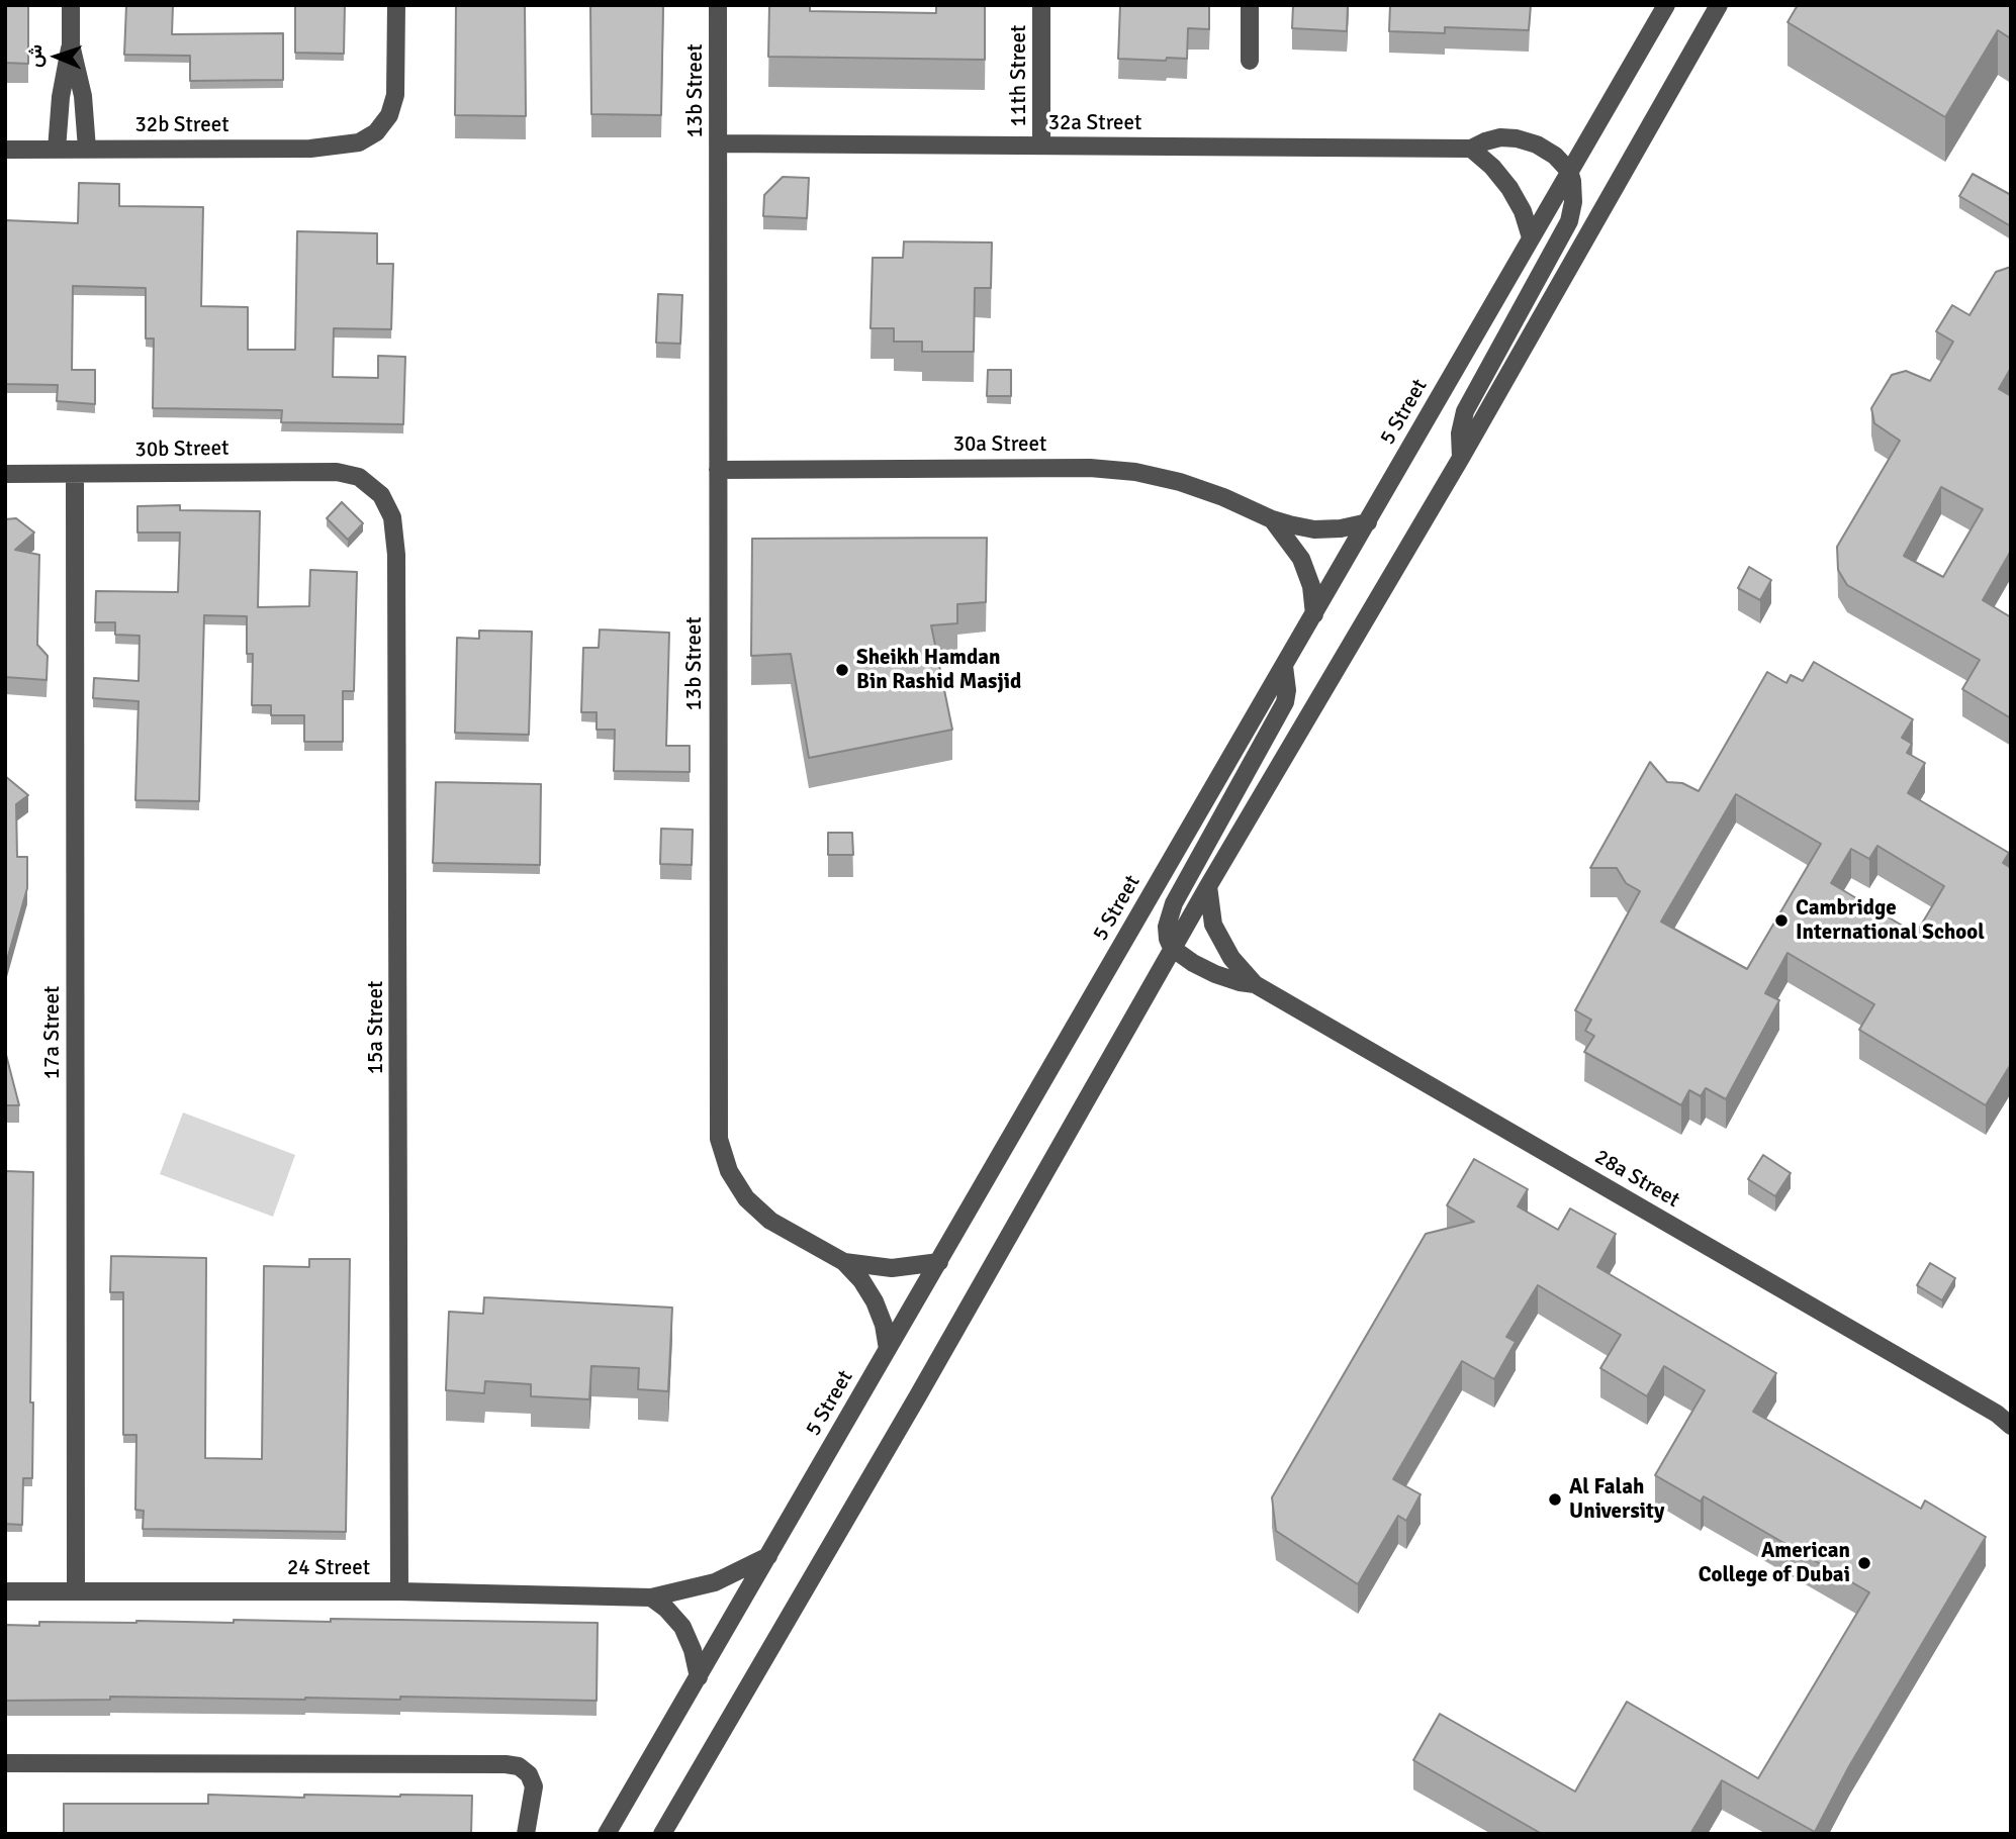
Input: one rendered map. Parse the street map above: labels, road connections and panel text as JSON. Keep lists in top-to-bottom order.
{
  "streets": {
    "street": [
      "11th Street",
      "13b Street",
      "32a Street",
      "32b Street",
      "5 Street",
      "30a Street",
      "30b Street",
      "15a Street",
      "17a Street",
      "28a Street",
      "24 Street"
    ]
  },
  "crossings": [
    ["11th Street", "32a Street"],
    ["13b Street", "32a Street"],
    ["13b Street", "5 Street"],
    ["13b Street", "30a Street"],
    ["32a Street", "5 Street"],
    ["5 Street", "30a Street"],
    ["5 Street", "24 Street"],
    ["30b Street", "15a Street"],
    ["30b Street", "17a Street"],
    ["15a Street", "24 Street"],
    ["17a Street", "24 Street"]
  ],
  "places": [
    "Sheikh Hamdan Bin Rashid Masjid",
    "Cambridge International School",
    "Al Falah University",
    "American College of Dubai"
  ],
  "north": "left"
}
